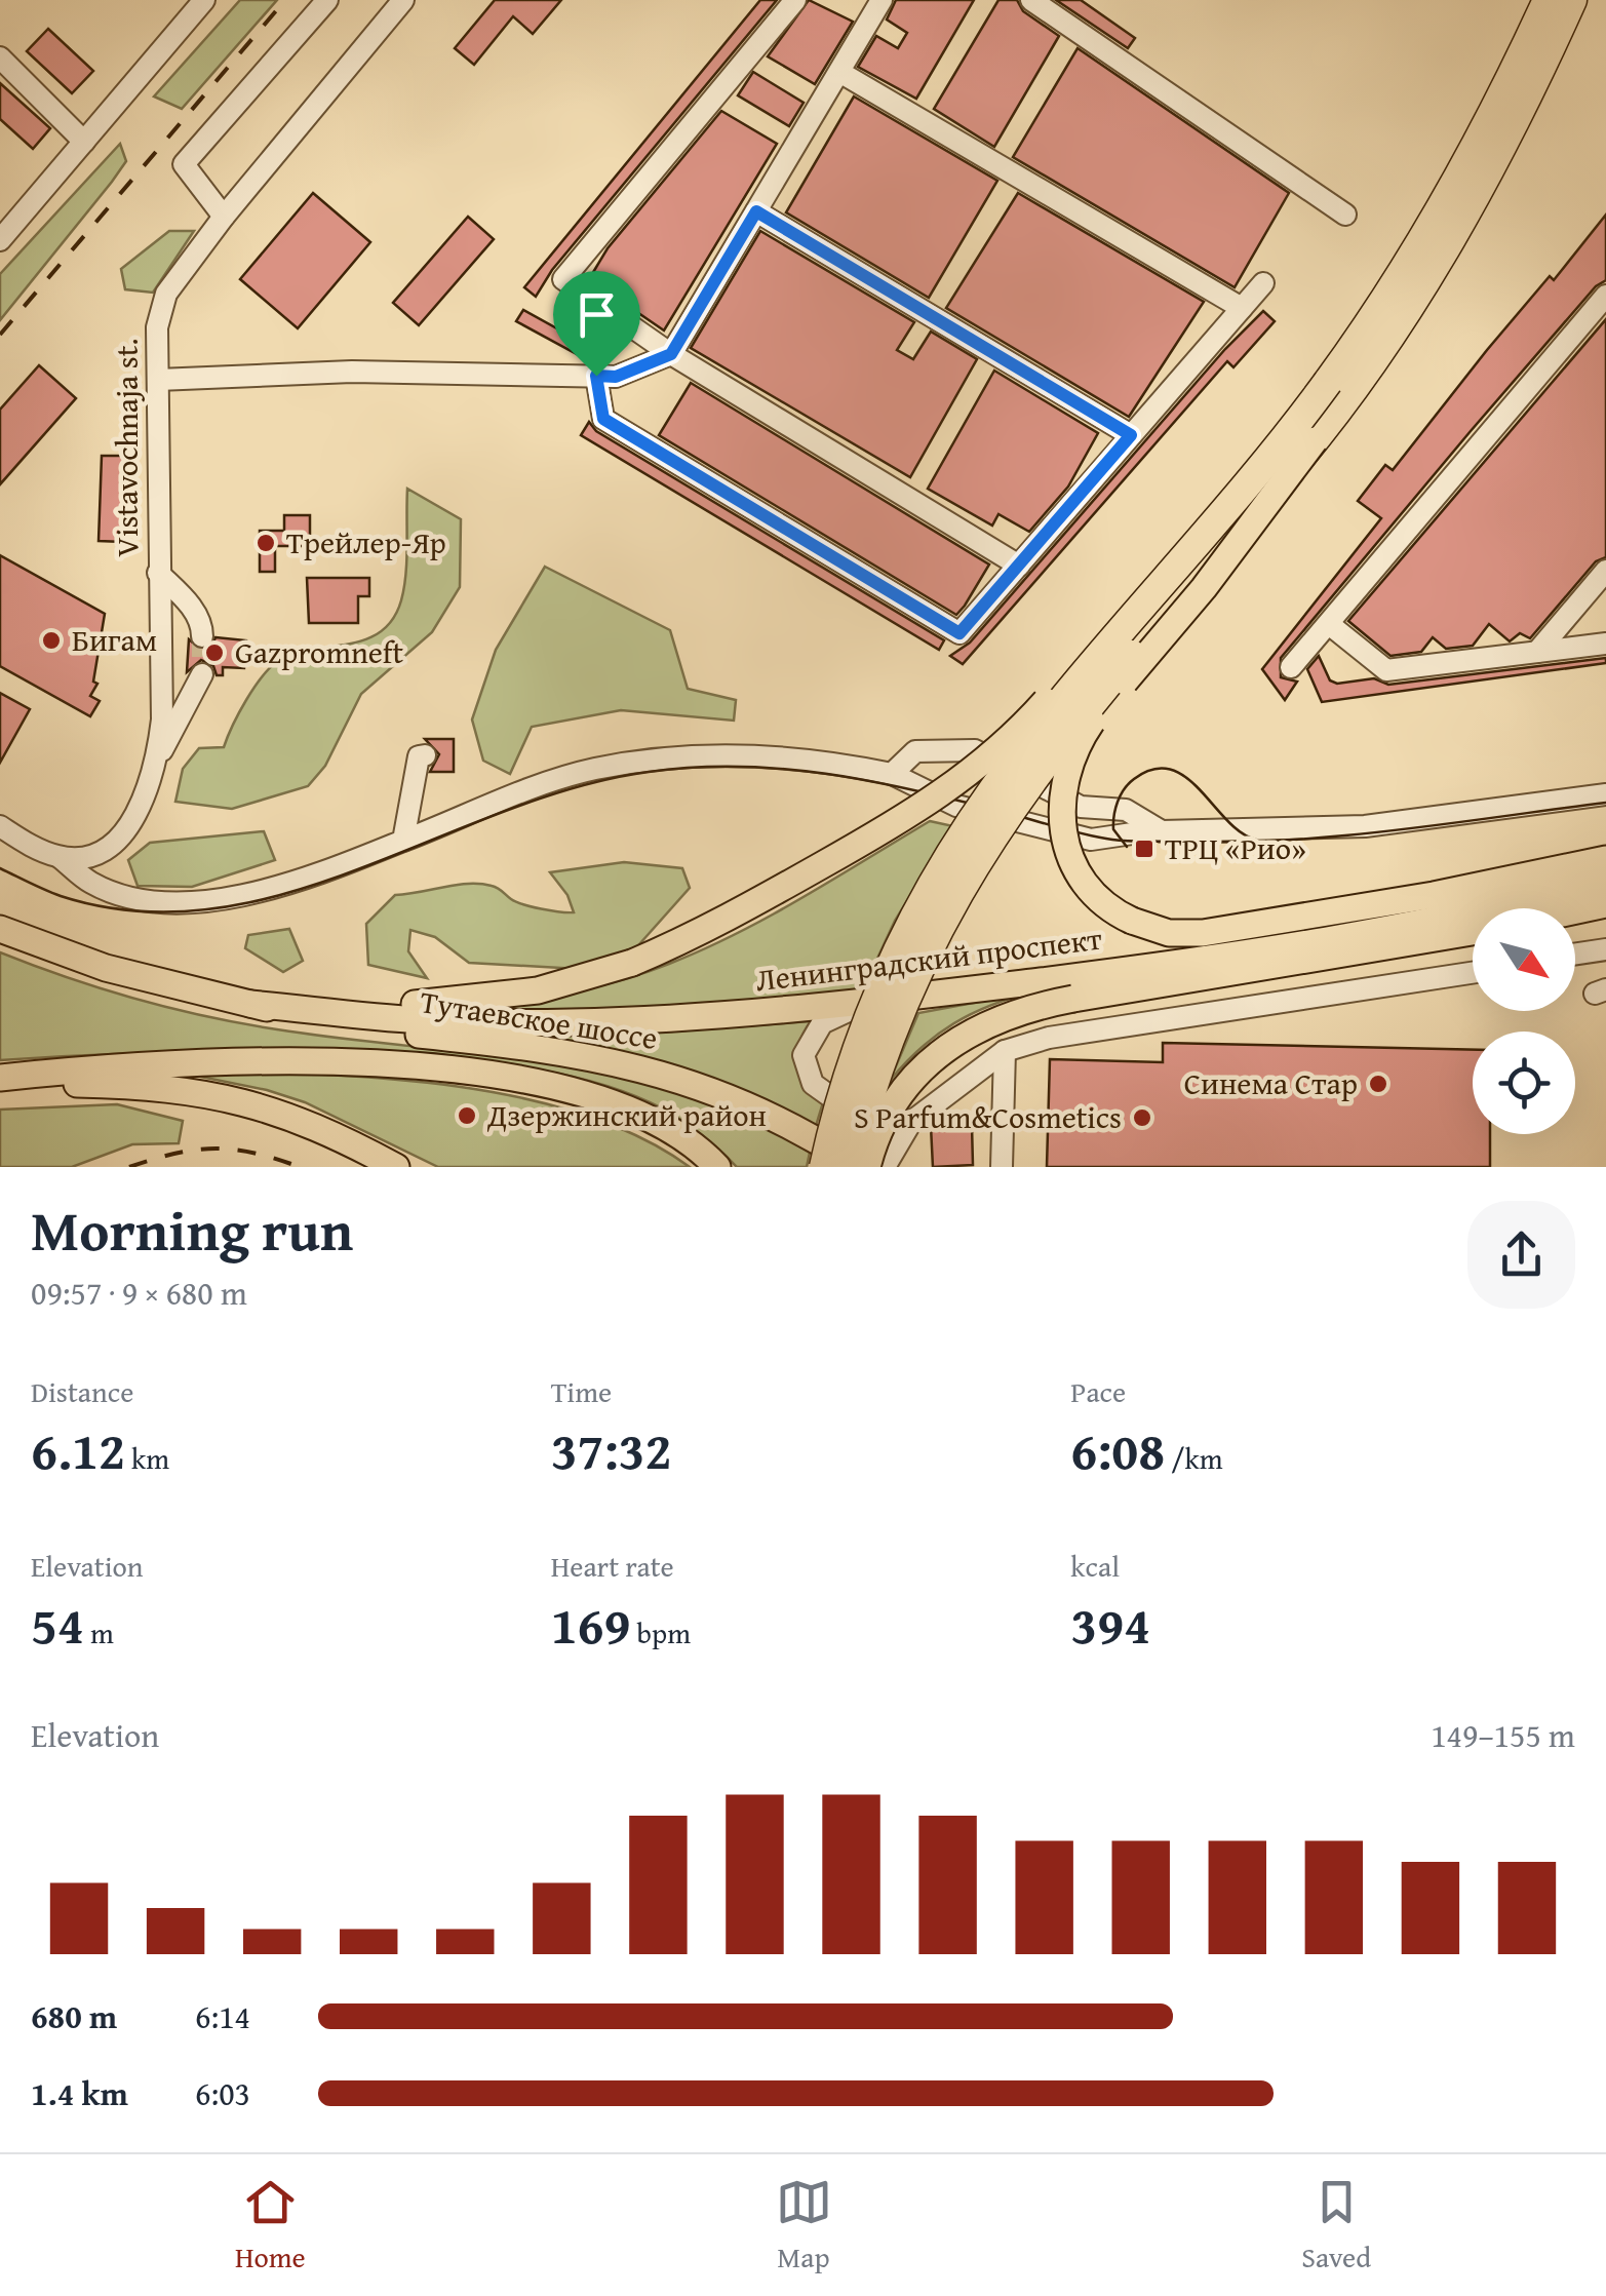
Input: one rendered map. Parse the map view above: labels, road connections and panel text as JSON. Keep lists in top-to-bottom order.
{
  "streets": {
    "main road": ["Ленинградский проспект", "Тутаевское шоссе"],
    "street": ["Vistavochnaja st."]
  },
  "crossings": [
    ["Ленинградский проспект", "Тутаевское шоссе"]
  ],
  "places": {
    "other": [
      "Трейлер-Яр",
      "Бигам",
      "Gazpromneft",
      "Синема Стар",
      "Дзержинский район",
      "S Parfum&Cosmetics"
    ],
    "transit": ["ТРЦ «Рио»"]
  },
  "north": "bottom right",
  "page": {
    "heading": ["Morning run", "09:57 · 9 × 680 m"],
    "stats": [
      ["Distance", "6.12 km"],
      ["Time", "37:32"],
      ["Pace", "6:08 /km"],
      ["Elevation", "54 m"],
      ["Heart rate", "169 bpm"],
      ["kcal", "394"]
    ],
    "chart": ["Elevation", "149–155 m"],
    "list": [
      {
        "name": "680 m",
        "note": "6:14"
      },
      {
        "name": "1.4 km",
        "note": "6:03"
      }
    ],
    "tabs": ["Home", "Map", "Saved"]
  }
}
